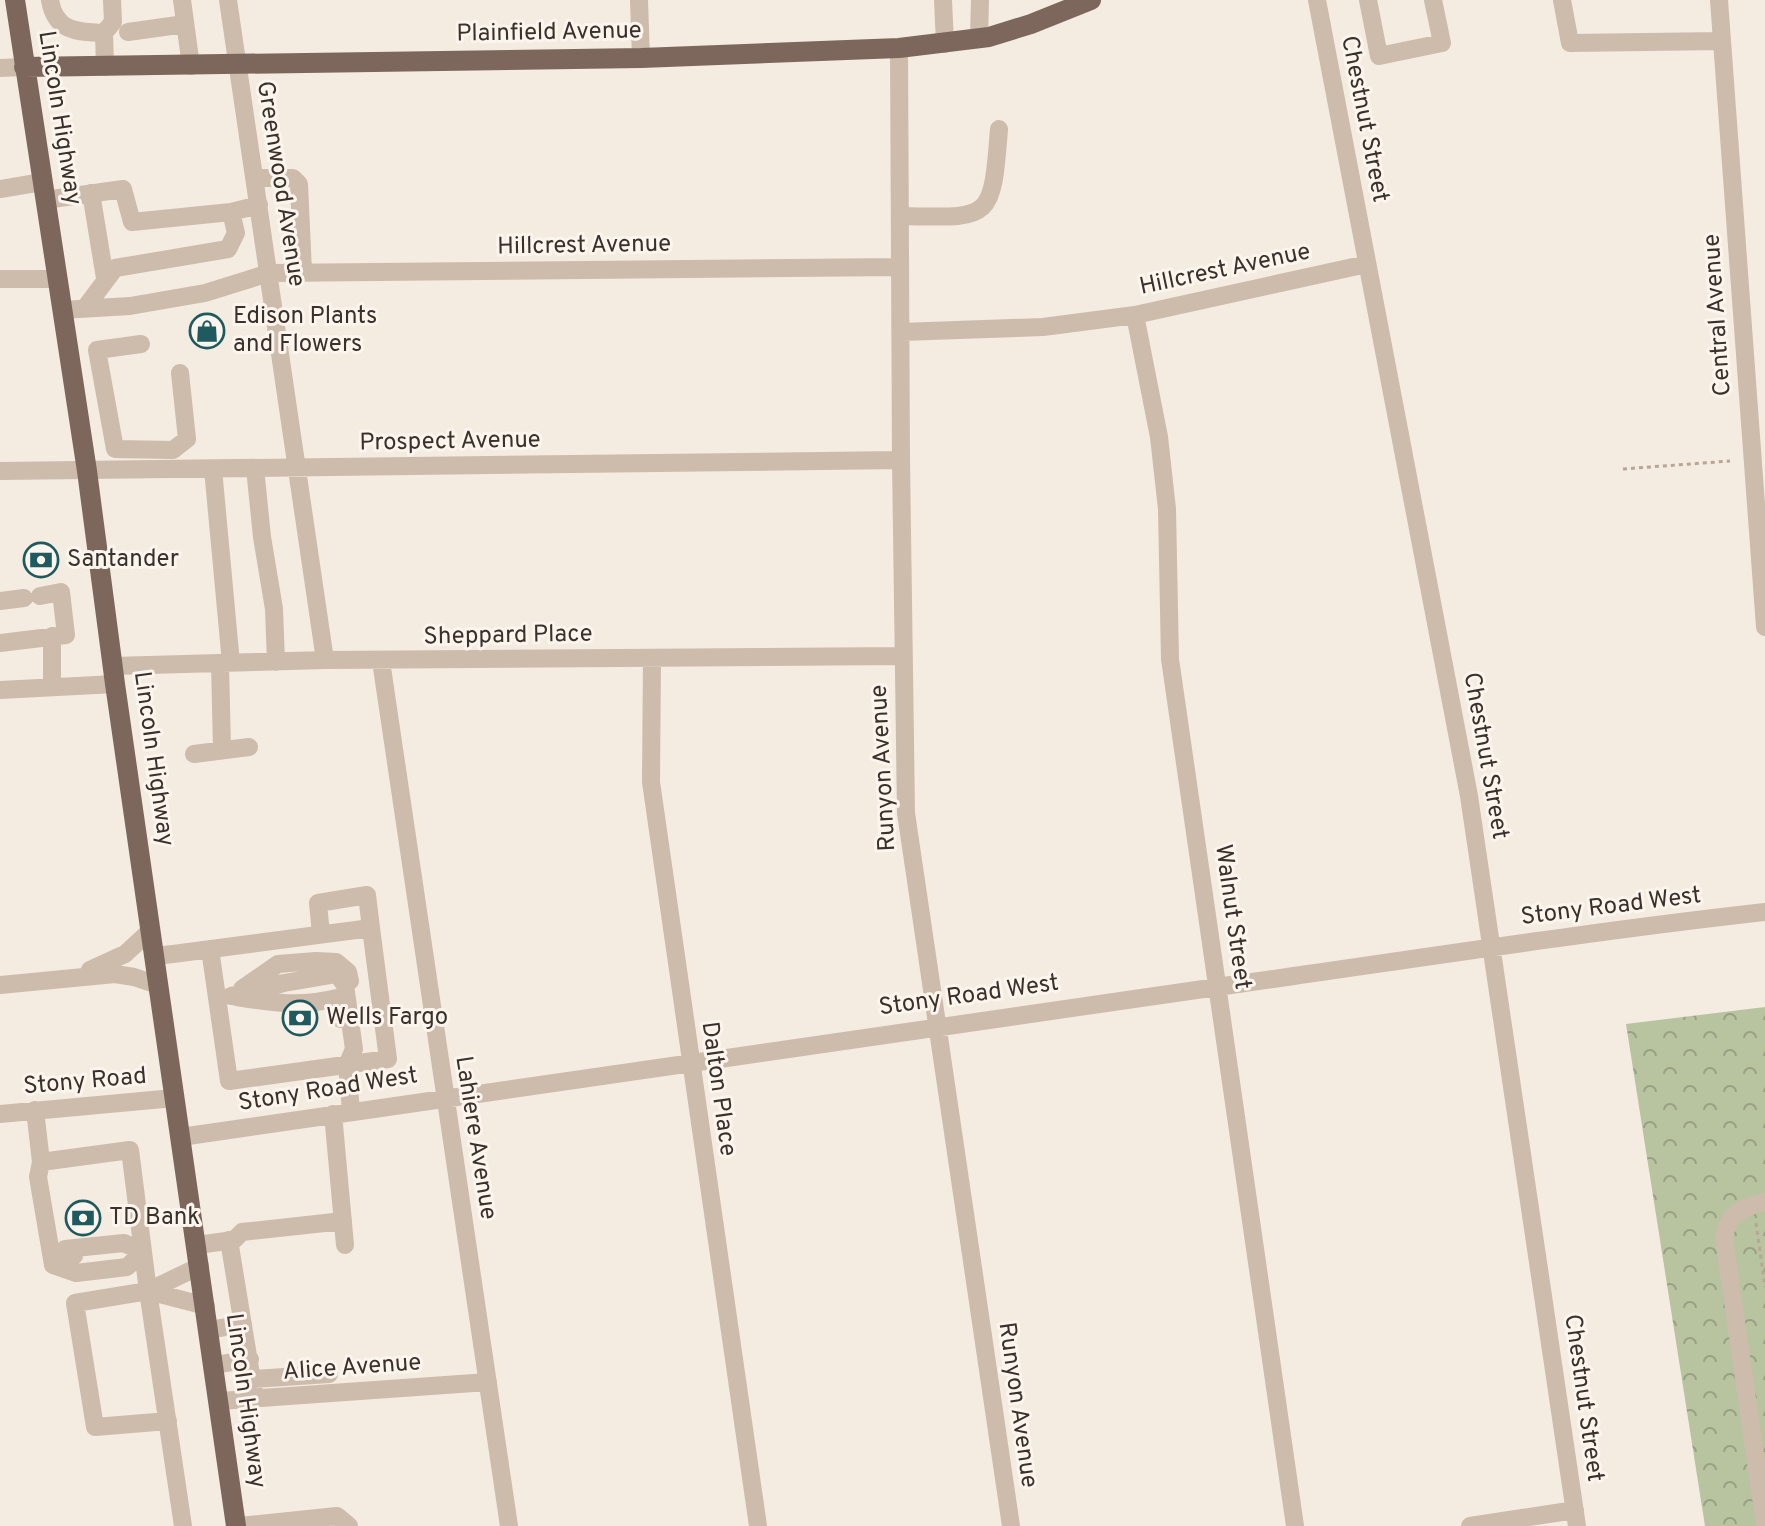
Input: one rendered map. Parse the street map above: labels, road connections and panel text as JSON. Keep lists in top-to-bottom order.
{
  "streets": {
    "main road": ["Plainfield Avenue", "Lincoln Highway"],
    "street": [
      "Chestnut Street",
      "Greenwood Avenue",
      "Hillcrest Avenue",
      "Central Avenue",
      "Prospect Avenue",
      "Sheppard Place",
      "Runyon Avenue",
      "Stony Road West",
      "Walnut Street",
      "Stony Road",
      "Dalton Place",
      "Lahiere Avenue",
      "Alice Avenue"
    ]
  },
  "crossings": [
    ["Plainfield Avenue", "Lincoln Highway"],
    ["Plainfield Avenue", "Greenwood Avenue"],
    ["Plainfield Avenue", "Runyon Avenue"],
    ["Lincoln Highway", "Hillcrest Avenue"],
    ["Lincoln Highway", "Prospect Avenue"],
    ["Lincoln Highway", "Sheppard Place"],
    ["Lincoln Highway", "Stony Road West"],
    ["Lincoln Highway", "Stony Road"],
    ["Lincoln Highway", "Alice Avenue"],
    ["Chestnut Street", "Hillcrest Avenue"],
    ["Chestnut Street", "Stony Road West"],
    ["Greenwood Avenue", "Hillcrest Avenue"],
    ["Greenwood Avenue", "Prospect Avenue"],
    ["Greenwood Avenue", "Sheppard Place"],
    ["Hillcrest Avenue", "Runyon Avenue"],
    ["Hillcrest Avenue", "Walnut Street"],
    ["Prospect Avenue", "Runyon Avenue"],
    ["Sheppard Place", "Runyon Avenue"],
    ["Sheppard Place", "Dalton Place"],
    ["Sheppard Place", "Lahiere Avenue"],
    ["Runyon Avenue", "Stony Road West"],
    ["Stony Road West", "Walnut Street"],
    ["Stony Road West", "Dalton Place"],
    ["Stony Road West", "Lahiere Avenue"],
    ["Lahiere Avenue", "Alice Avenue"]
  ],
  "places": {
    "shop": ["Edison Plants and Flowers"],
    "bank": ["Santander", "Wells Fargo", "TD Bank"]
  }
}
